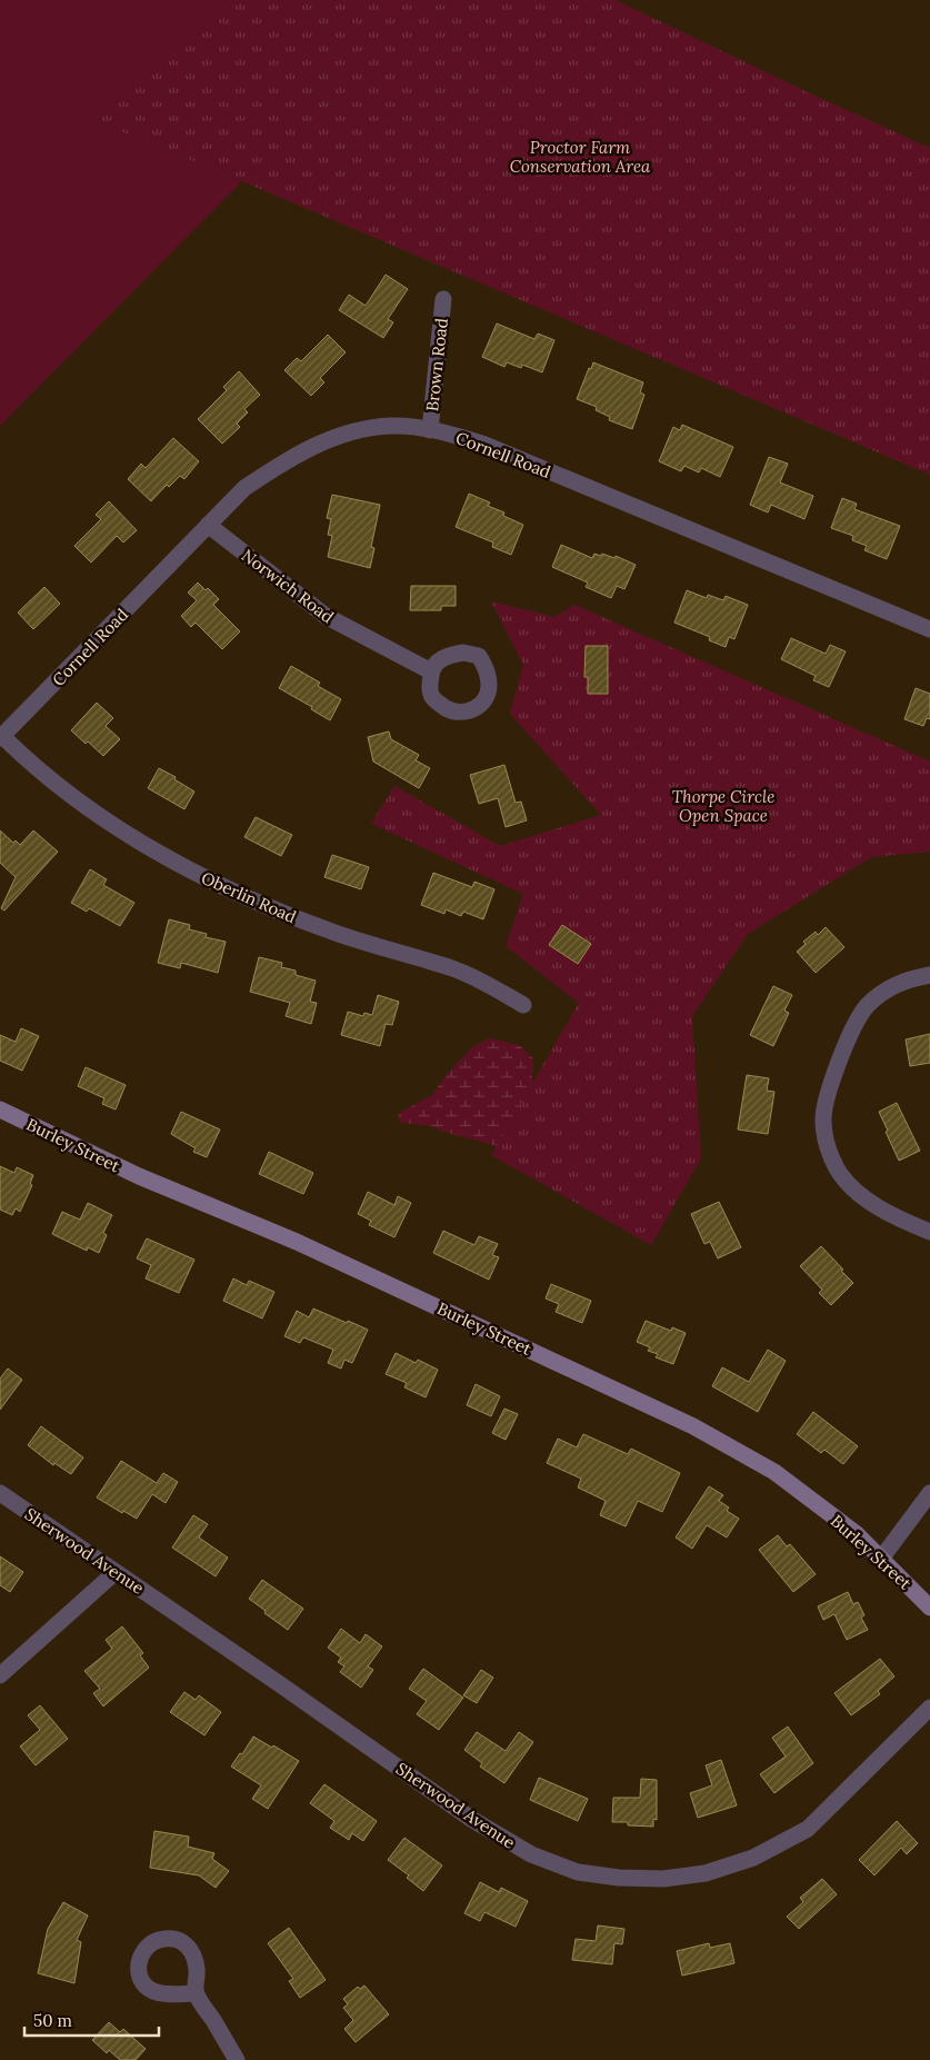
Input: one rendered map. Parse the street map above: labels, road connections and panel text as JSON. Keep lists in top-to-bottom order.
{
  "streets": {
    "main road": ["Burley Street"],
    "street": [
      "Brown Road",
      "Cornell Road",
      "Norwich Road",
      "Oberlin Road",
      "Sherwood Avenue"
    ]
  },
  "crossings": [
    ["Brown Road", "Cornell Road"],
    ["Cornell Road", "Norwich Road"],
    ["Cornell Road", "Oberlin Road"]
  ],
  "parks": ["Proctor Farm Conservation Area", "Thorpe Circle Open Space"],
  "scale_bar": "50 m"
}
